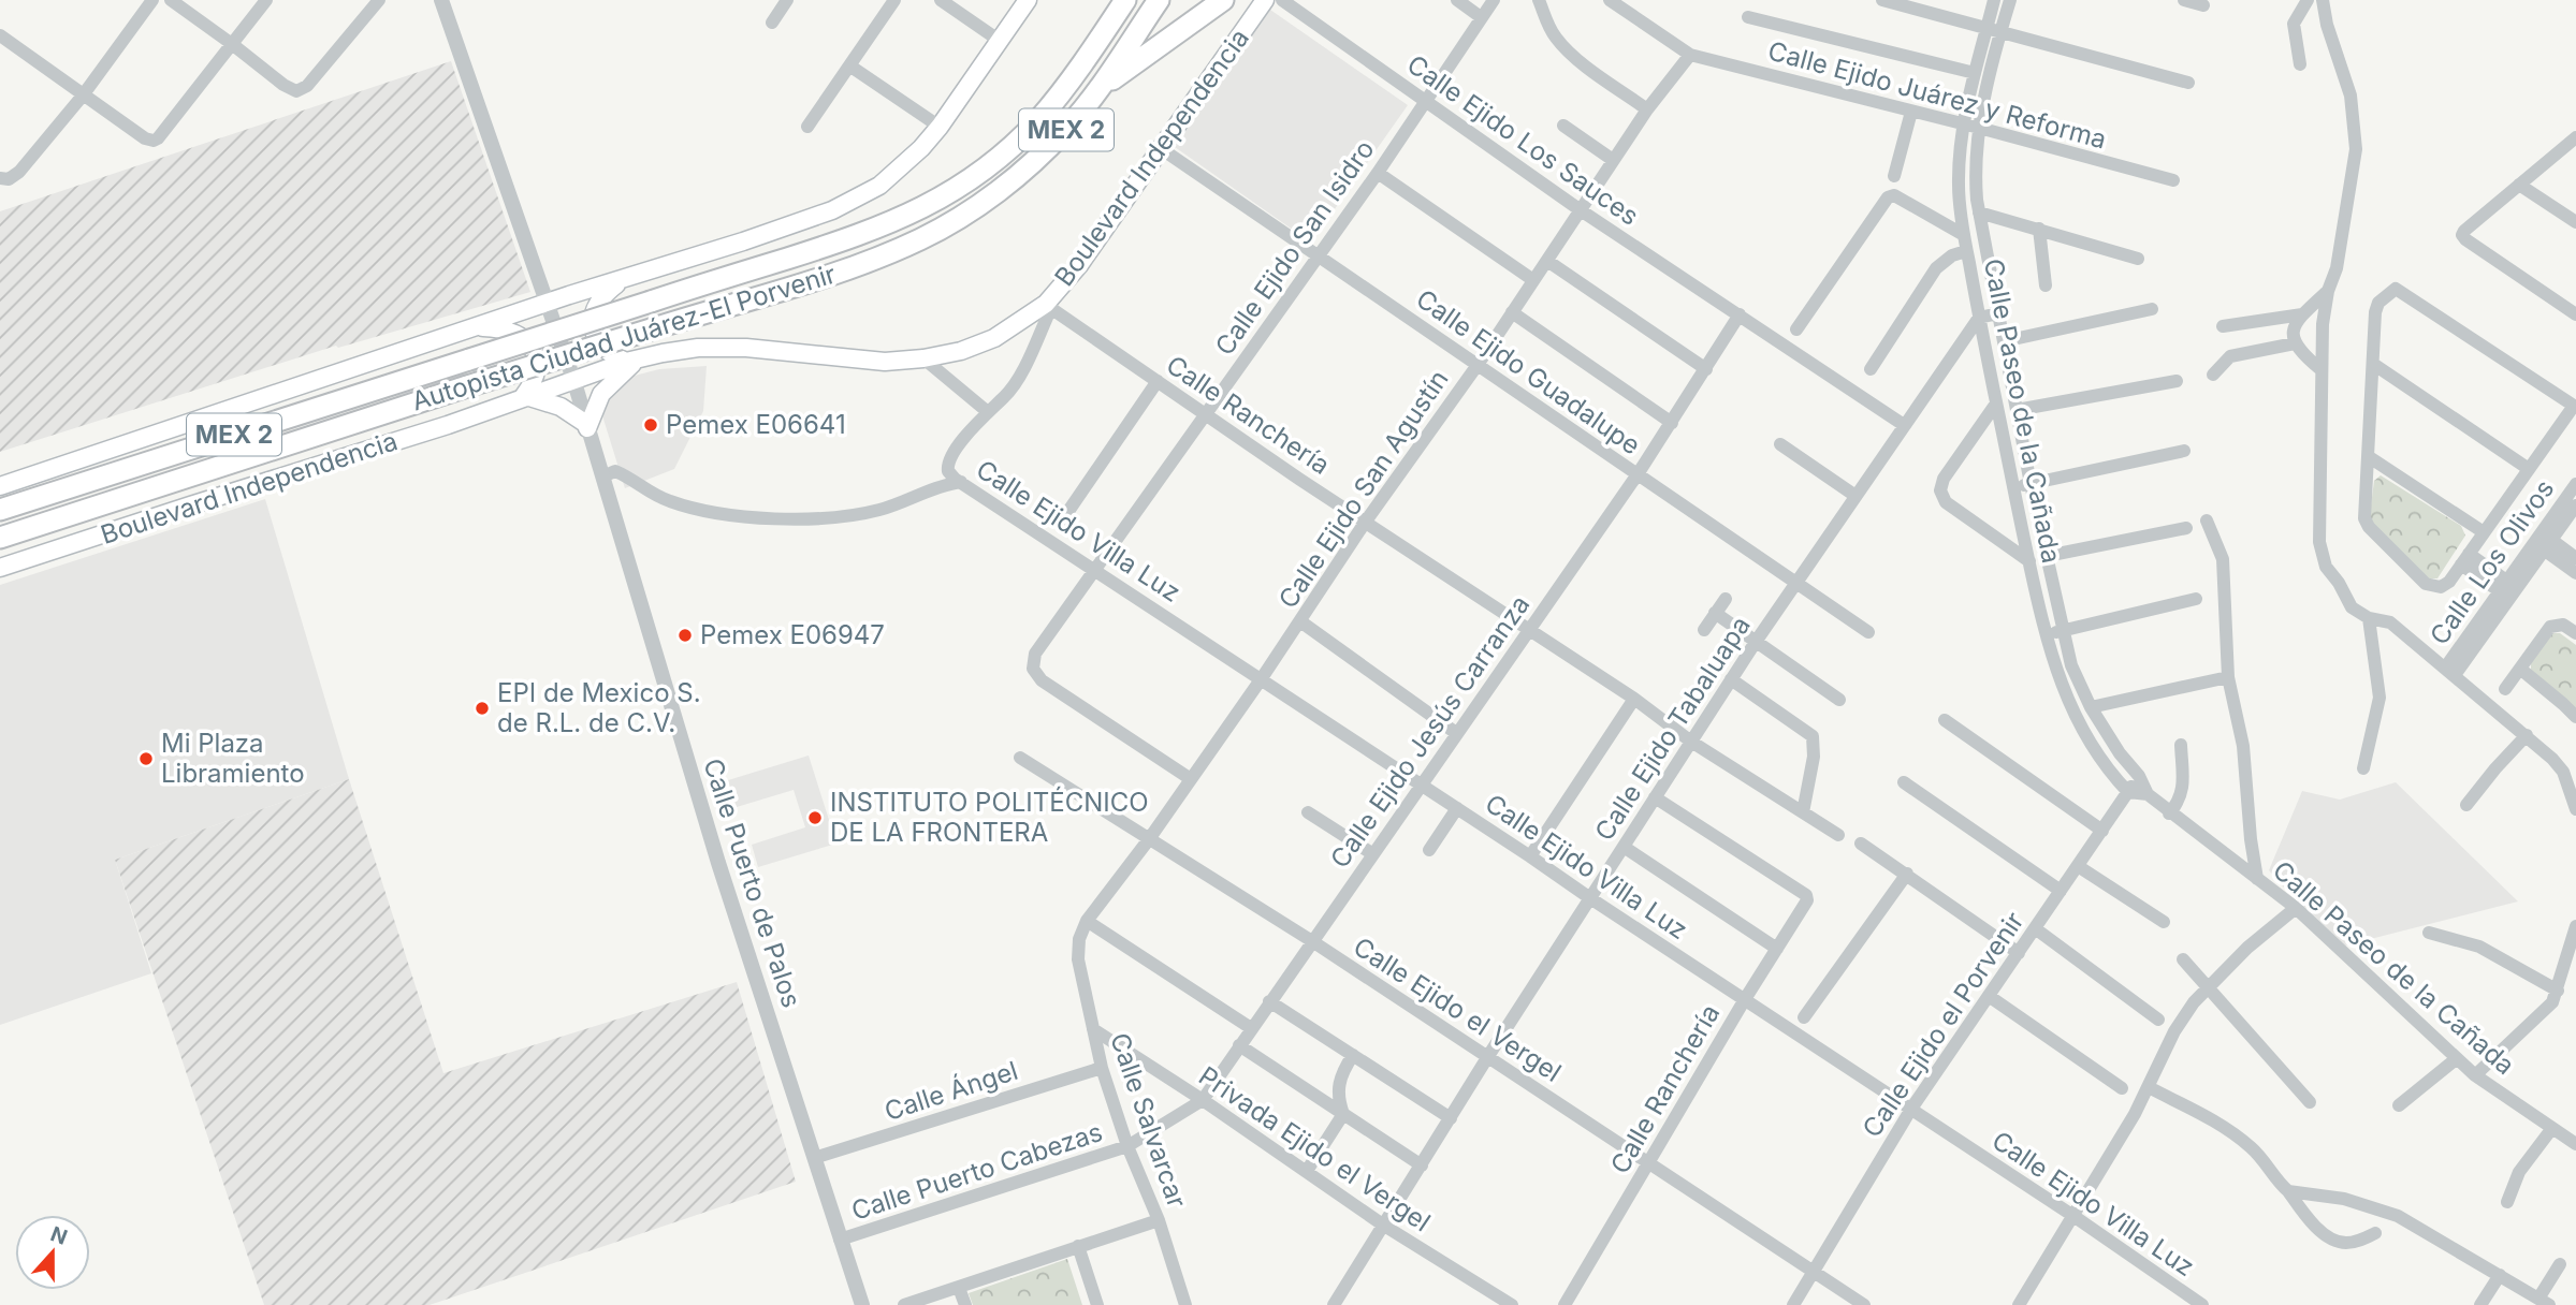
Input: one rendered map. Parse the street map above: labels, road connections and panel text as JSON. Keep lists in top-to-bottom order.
{
  "streets": {
    "highway": ["MEX 2", "Autopista Ciudad Juárez-El Porvenir"],
    "main road": ["Boulevard Independencia"],
    "street": [
      "Calle Ejido Juárez y Reforma",
      "Calle Ejido Los Sauces",
      "Calle Ejido San Isidro",
      "Calle Ejido Guadalupe",
      "Calle Paseo de la Cañada",
      "Calle Ranchería",
      "Calle Ejido San Agustín",
      "Calle Ejido Villa Luz",
      "Calle Los Olivos",
      "Calle Ejido Tabaluapa",
      "Calle Ejido Jesús Carranza",
      "Calle Puerto de Palos",
      "Calle Ejido el Vergel",
      "Calle Ejido el Porvenir",
      "Calle Ángel",
      "Calle Salvarcar",
      "Privada Ejido el Vergel",
      "Calle Puerto Cabezas"
    ]
  },
  "crossings": [
    ["Calle Ejido Juárez y Reforma", "Calle Paseo de la Cañada"],
    ["Calle Ejido Juárez y Reforma", "Calle Ejido San Agustín"],
    ["MEX 2", "Calle Puerto de Palos"],
    ["Calle Ejido Los Sauces", "Calle Ejido San Isidro"],
    ["Calle Ejido Los Sauces", "Calle Ejido San Agustín"],
    ["Calle Ejido Los Sauces", "Calle Ejido Tabaluapa"],
    ["Calle Ejido Los Sauces", "Calle Ejido Jesús Carranza"],
    ["Boulevard Independencia", "Calle Ejido Guadalupe"],
    ["Boulevard Independencia", "Calle Ranchería"],
    ["Boulevard Independencia", "Calle Puerto de Palos"],
    ["Calle Ejido San Isidro", "Calle Ejido Guadalupe"],
    ["Calle Ejido San Isidro", "Calle Ranchería"],
    ["Calle Ejido San Isidro", "Calle Ejido San Agustín"],
    ["Calle Ejido San Isidro", "Calle Ejido Villa Luz"],
    ["Calle Ejido Guadalupe", "Calle Ejido San Agustín"],
    ["Calle Ejido Guadalupe", "Calle Ejido Tabaluapa"],
    ["Calle Ejido Guadalupe", "Calle Ejido Jesús Carranza"],
    ["Calle Paseo de la Cañada", "Calle Ejido Tabaluapa"],
    ["Calle Paseo de la Cañada", "Calle Ejido el Porvenir"],
    ["Calle Ranchería", "Calle Ejido San Agustín"],
    ["Calle Ranchería", "Calle Ejido Villa Luz"],
    ["Calle Ranchería", "Calle Ejido Tabaluapa"],
    ["Calle Ranchería", "Calle Ejido Jesús Carranza"],
    ["Calle Ranchería", "Calle Ejido el Vergel"],
    ["Calle Ejido San Agustín", "Calle Ejido Villa Luz"],
    ["Calle Ejido San Agustín", "Calle Ejido el Vergel"],
    ["Calle Ejido San Agustín", "Calle Salvarcar"],
    ["Calle Ejido Villa Luz", "Calle Ejido Tabaluapa"],
    ["Calle Ejido Villa Luz", "Calle Ejido Jesús Carranza"],
    ["Calle Ejido Villa Luz", "Calle Ejido el Porvenir"],
    ["Calle Ejido Tabaluapa", "Calle Ejido el Vergel"],
    ["Calle Ejido Tabaluapa", "Privada Ejido el Vergel"],
    ["Calle Ejido Jesús Carranza", "Calle Ejido el Vergel"],
    ["Calle Ejido Jesús Carranza", "Calle Salvarcar"],
    ["Calle Ejido Jesús Carranza", "Privada Ejido el Vergel"],
    ["Calle Ejido Jesús Carranza", "Calle Puerto Cabezas"],
    ["Calle Puerto de Palos", "Calle Ángel"],
    ["Calle Puerto de Palos", "Calle Puerto Cabezas"],
    ["Calle Ejido el Vergel", "Calle Ejido el Porvenir"],
    ["Calle Ángel", "Calle Salvarcar"],
    ["Calle Salvarcar", "Privada Ejido el Vergel"],
    ["Calle Salvarcar", "Calle Puerto Cabezas"]
  ],
  "places": [
    "Pemex E06641",
    "Pemex E06947",
    "EPI de Mexico S. de R.L. de C.V.",
    "Mi Plaza Libramiento",
    "INSTITUTO POLITÉCNICO DE LA FRONTERA"
  ],
  "north": "top"
}
